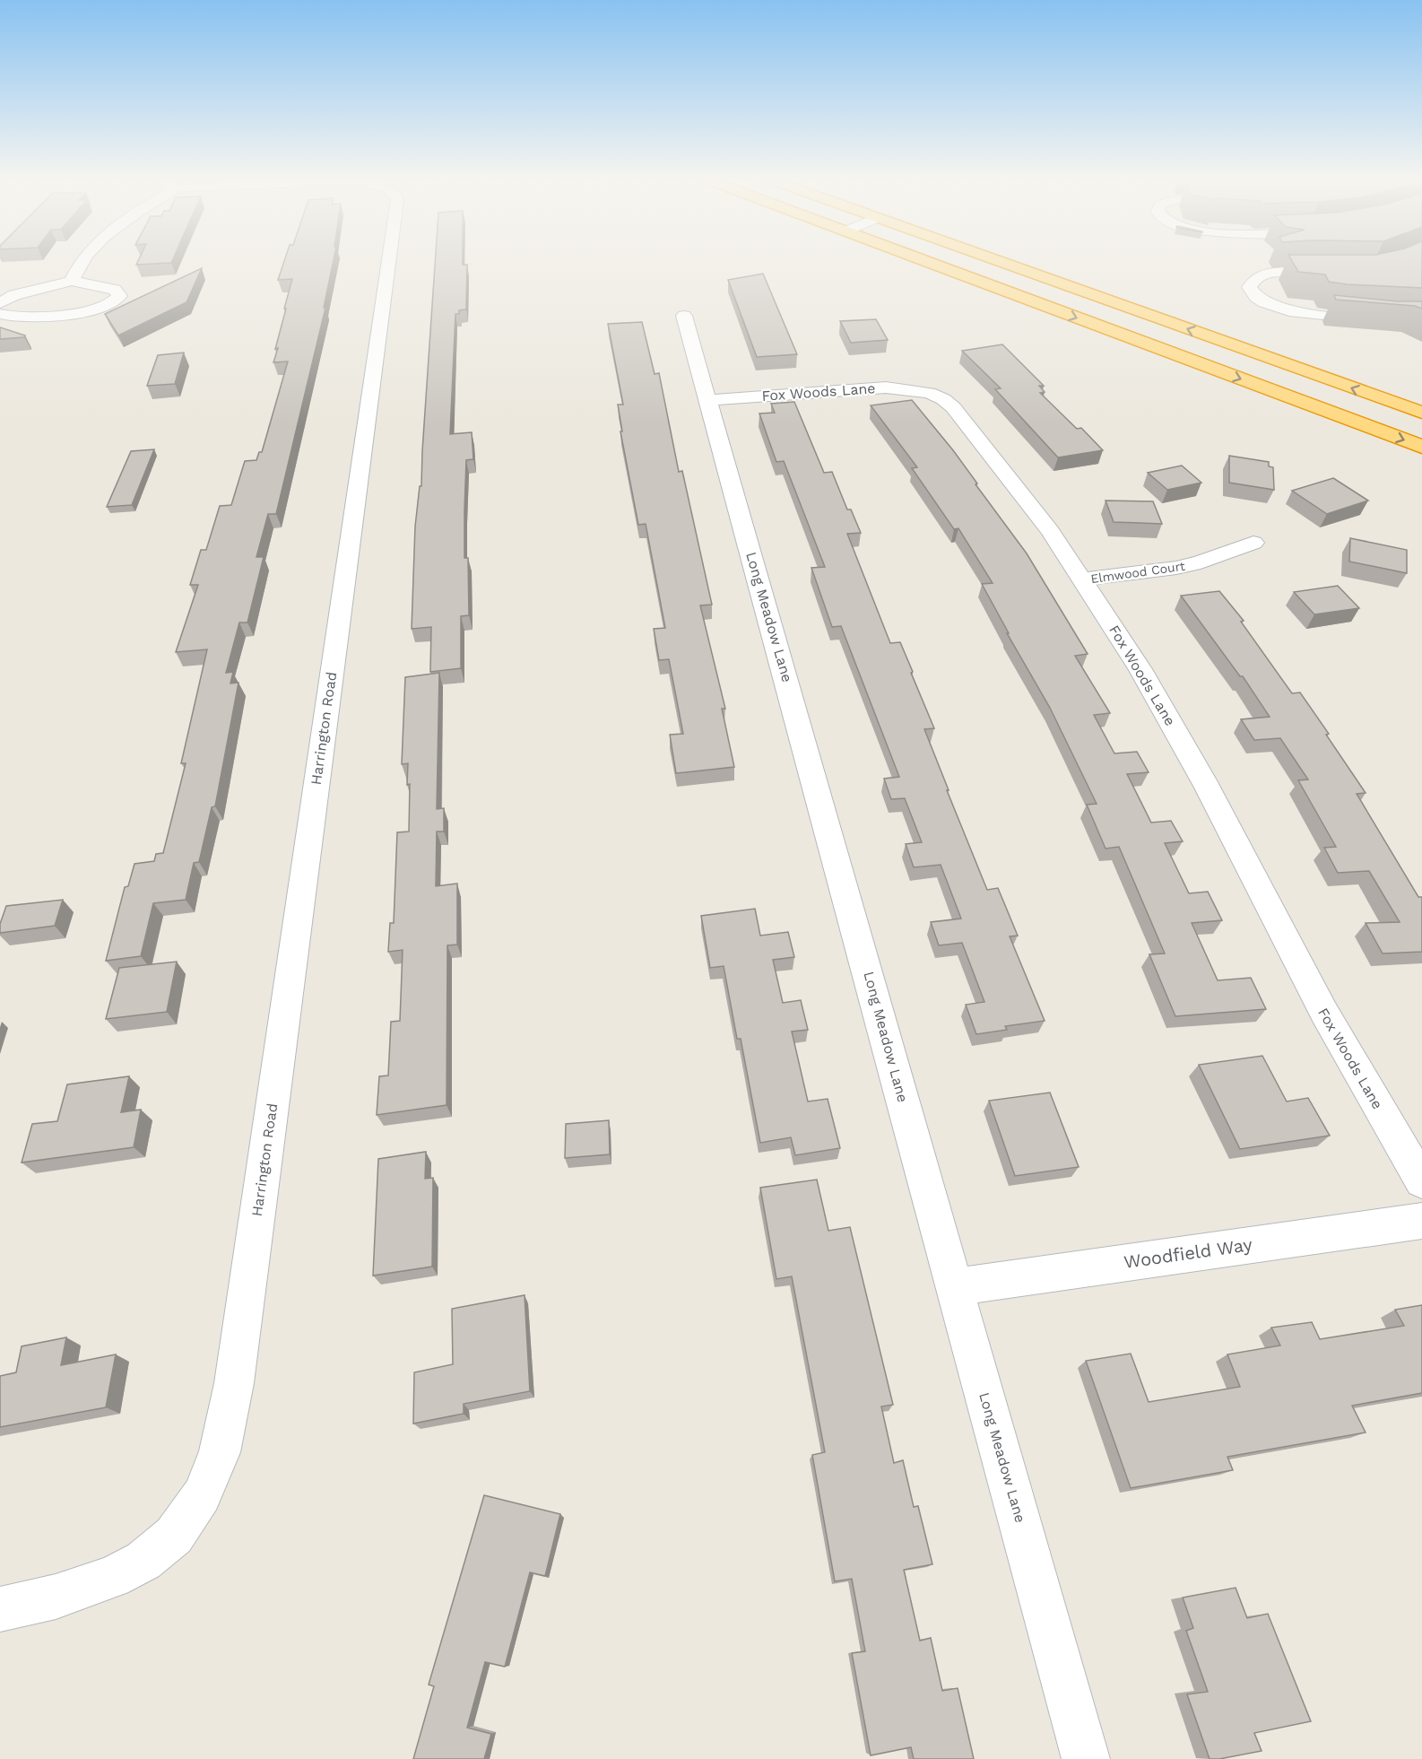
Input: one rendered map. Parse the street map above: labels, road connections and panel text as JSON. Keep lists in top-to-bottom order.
{
  "streets": {
    "street": [
      "Fox Woods Lane",
      "Elmwood Court",
      "Long Meadow Lane",
      "Harrington Road",
      "Woodfield Way"
    ]
  },
  "crossings": [
    ["Fox Woods Lane", "Elmwood Court"],
    ["Fox Woods Lane", "Long Meadow Lane"],
    ["Long Meadow Lane", "Woodfield Way"]
  ]
}
